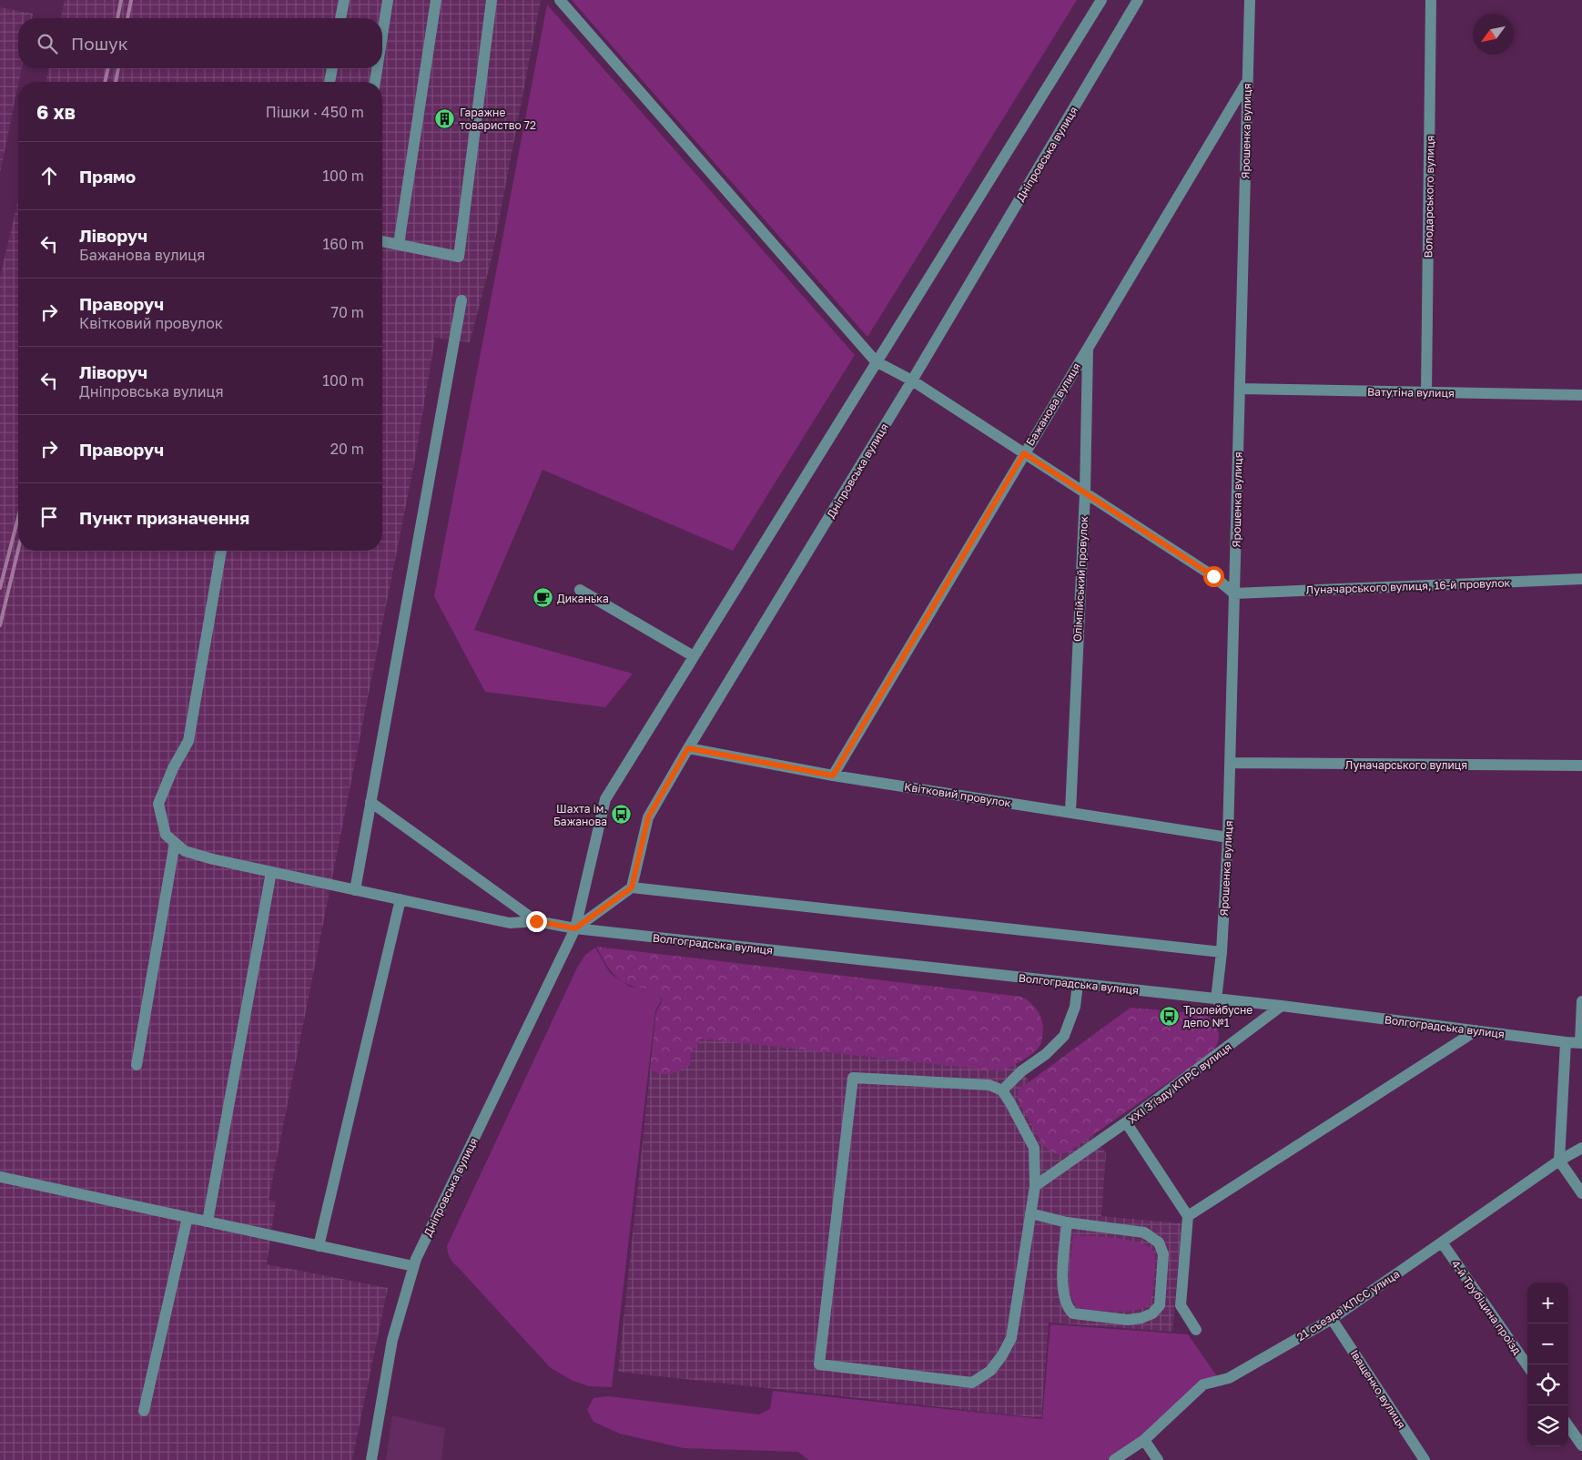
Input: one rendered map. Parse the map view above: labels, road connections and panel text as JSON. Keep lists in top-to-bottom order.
{
  "streets": {
    "street": [
      "Ярошенка вулиця",
      "Дніпровська вулиця",
      "Володарського вулиця",
      "Ватутіна вулиця",
      "Бажанова вулиця",
      "Олімпійський провулок",
      "Луначарського вулиця, 16-й провулок",
      "Луначарського вулиця",
      "Квітковий провулок",
      "Волгоградська вулиця",
      "XXI З’їзду КПРС вулиця",
      "21 съезда КПСС улица",
      "4-й Трубіцина проїзд",
      "Іващенко вулиця"
    ]
  },
  "crossings": [
    ["Ярошенка вулиця", "Ватутіна вулиця"],
    ["Ярошенка вулиця", "Бажанова вулиця"],
    ["Ярошенка вулиця", "Луначарського вулиця, 16-й провулок"],
    ["Ярошенка вулиця", "Луначарського вулиця"],
    ["Ярошенка вулиця", "Квітковий провулок"],
    ["Ярошенка вулиця", "Волгоградська вулиця"],
    ["Дніпровська вулиця", "Квітковий провулок"],
    ["Дніпровська вулиця", "Волгоградська вулиця"],
    ["Володарського вулиця", "Ватутіна вулиця"],
    ["Бажанова вулиця", "Олімпійський провулок"],
    ["Бажанова вулиця", "Квітковий провулок"],
    ["Олімпійський провулок", "Квітковий провулок"],
    ["Волгоградська вулиця", "XXI З’їзду КПРС вулиця"],
    ["21 съезда КПСС улица", "4-й Трубіцина проїзд"],
    ["21 съезда КПСС улица", "Іващенко вулиця"]
  ],
  "places": {
    "building": ["Гаражне товариство 72"],
    "cafe": ["Диканька"],
    "bus stop": ["Шахта ім. Бажанова", "Тролейбусне депо №1"]
  },
  "north": "bottom left",
  "page": {
    "search": "Пошук",
    "heading": ["6 хв", "Пішки · 450 m"],
    "list": [
      ["Прямо", "100 m"],
      ["Ліворуч", "Бажанова вулиця", "160 m"],
      ["Праворуч", "Квітковий провулок", "70 m"],
      ["Ліворуч", "Дніпровська вулиця", "100 m"],
      ["Праворуч", "20 m"],
      "Пункт призначення"
    ],
    "map_buttons": ["+", "−"]
  }
}
